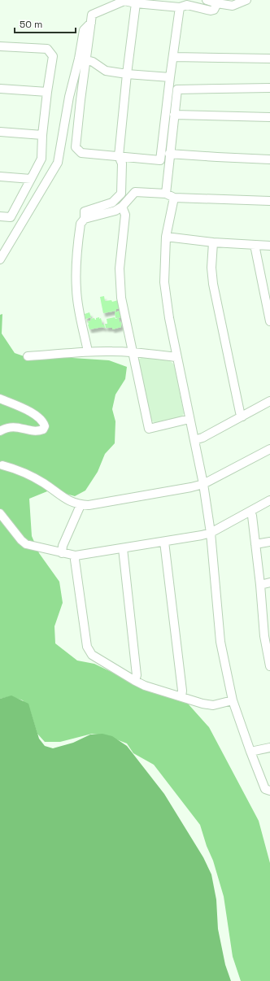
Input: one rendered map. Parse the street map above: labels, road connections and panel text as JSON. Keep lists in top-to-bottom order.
{
  "scale_bar": "50 m"
}
